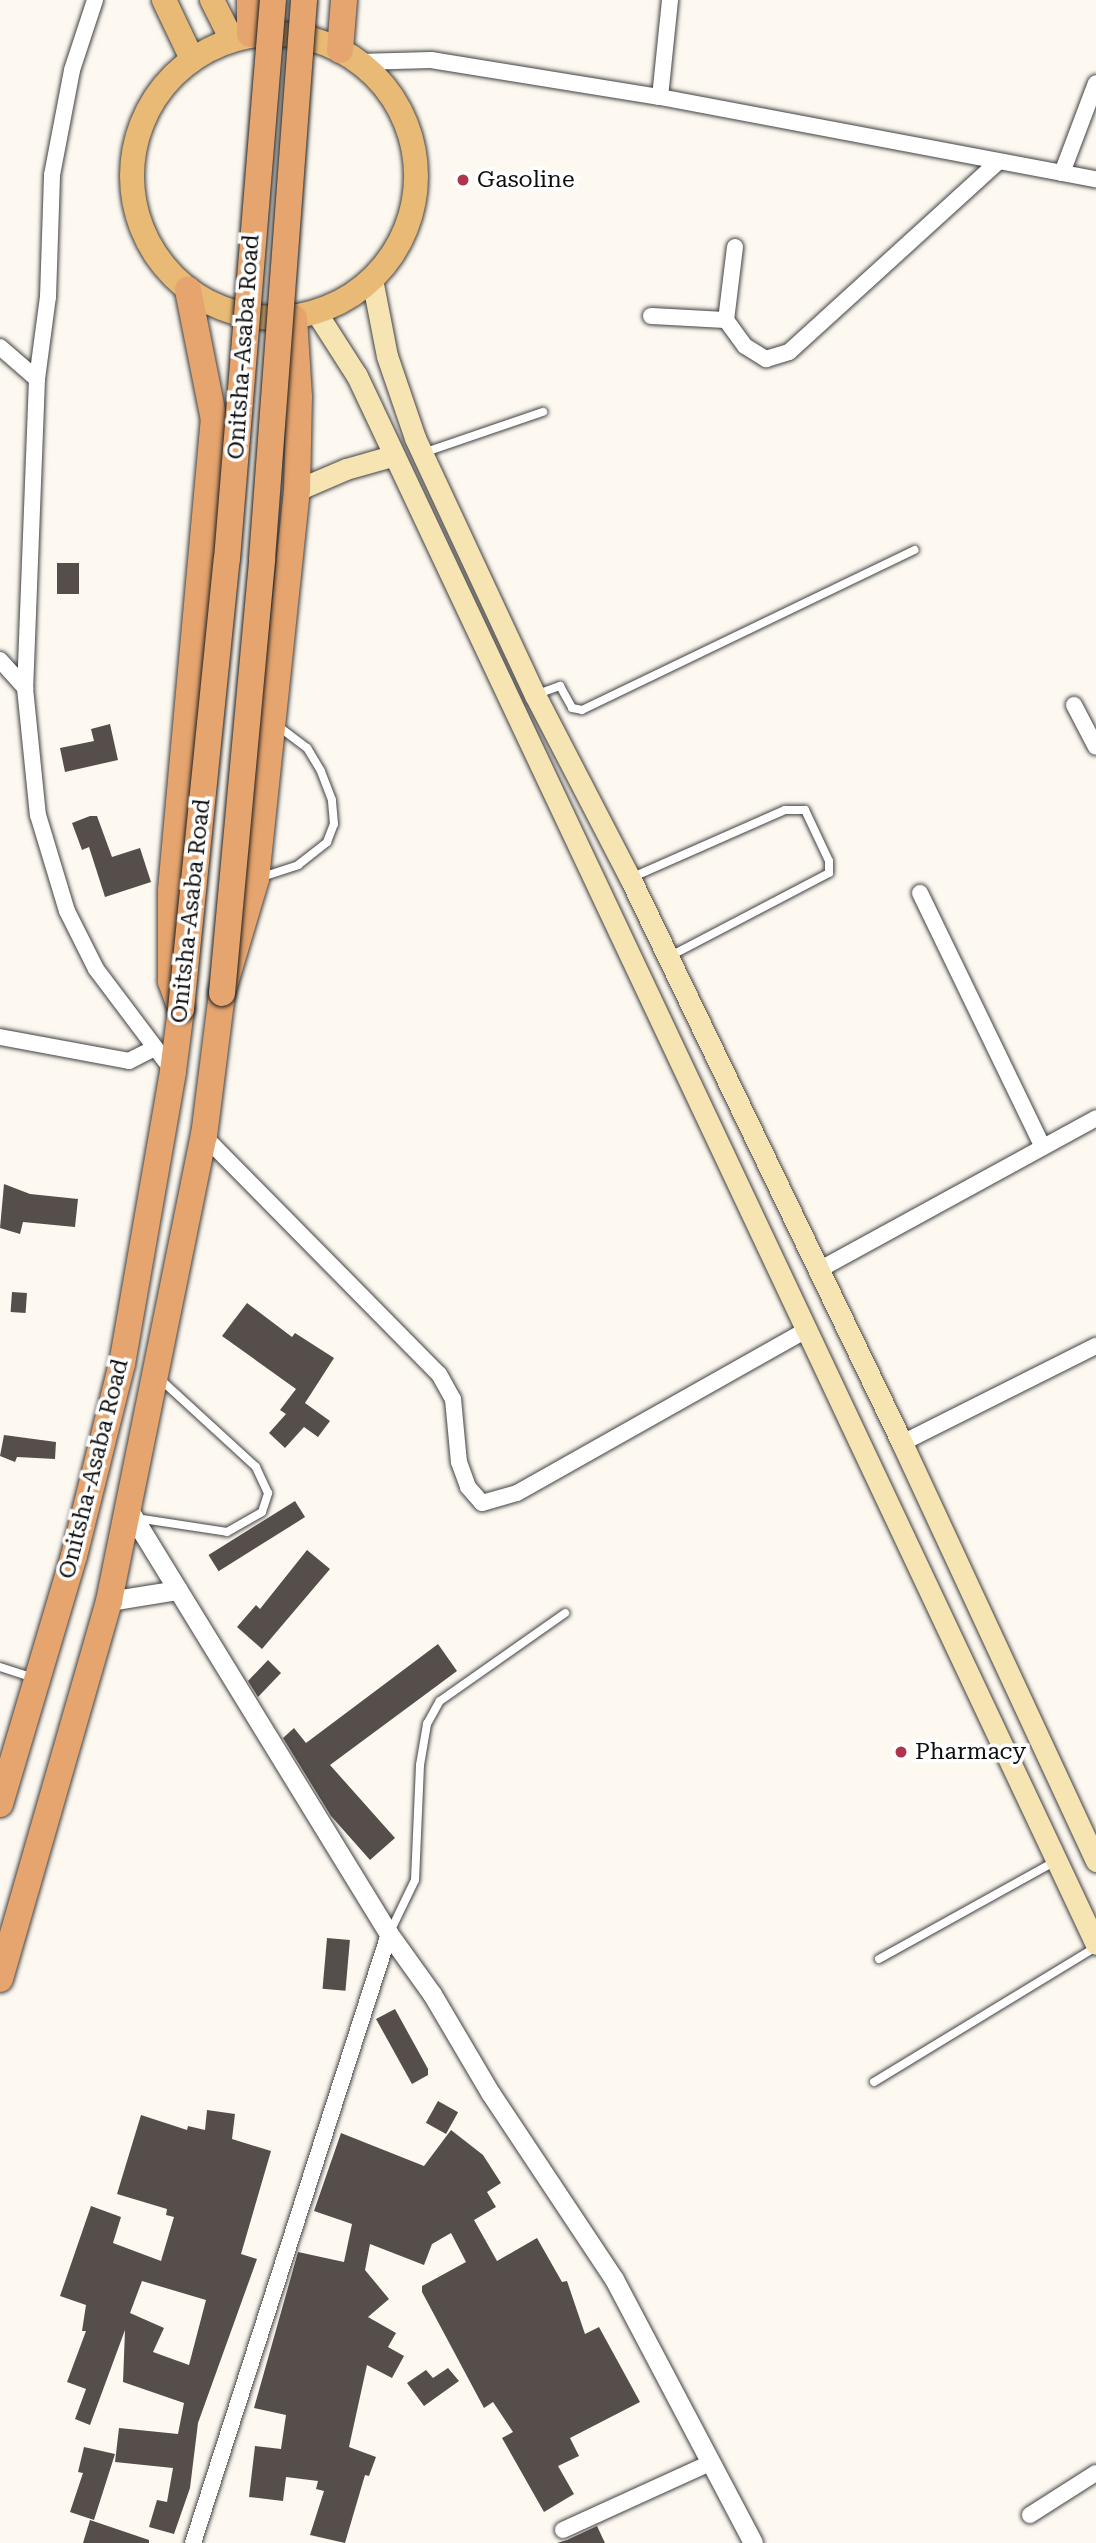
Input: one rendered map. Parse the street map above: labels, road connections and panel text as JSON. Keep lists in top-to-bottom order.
{
  "streets": {
    "highway": ["Onitsha-Asaba Road"]
  },
  "places": ["Gasoline", "Pharmacy"]
}
